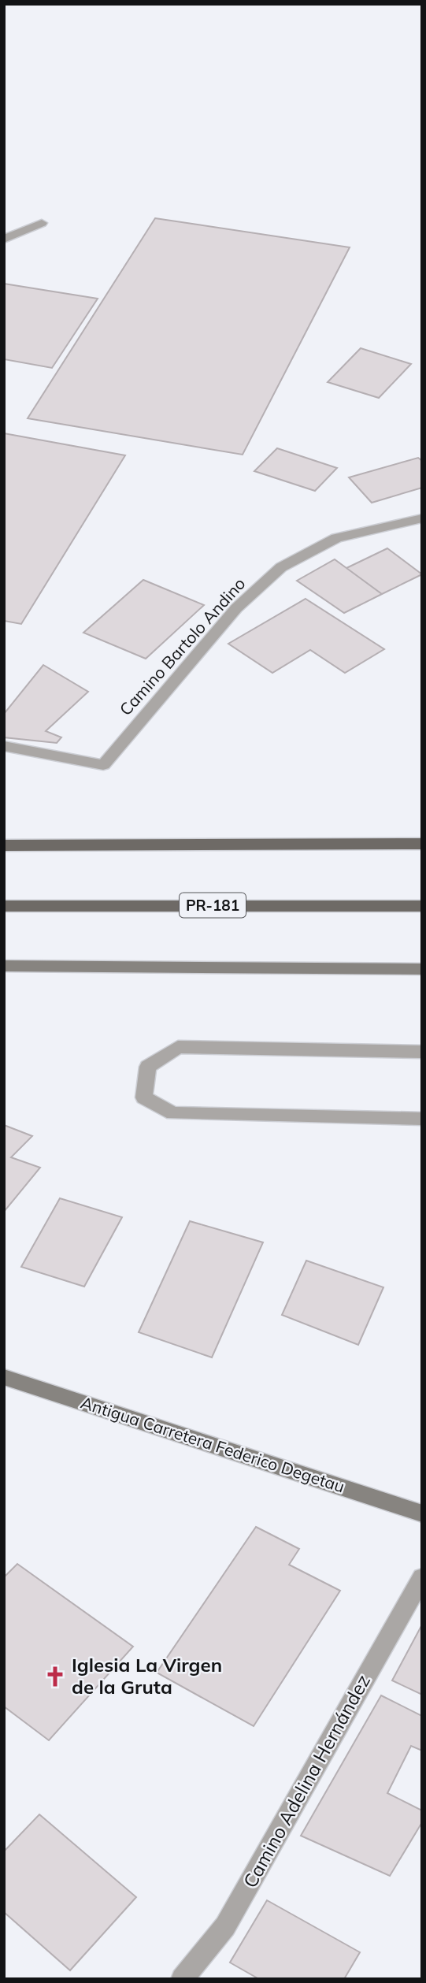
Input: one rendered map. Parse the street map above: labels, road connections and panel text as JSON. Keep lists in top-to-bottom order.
{
  "streets": {
    "main road": ["PR-181"],
    "street": ["Camino Bartolo Andino", "Antigua Carretera Federico Degetau", "Camino Adelina Hernández"]
  },
  "places": {
    "church": ["Iglesia La Virgen de la Gruta"]
  }
}
